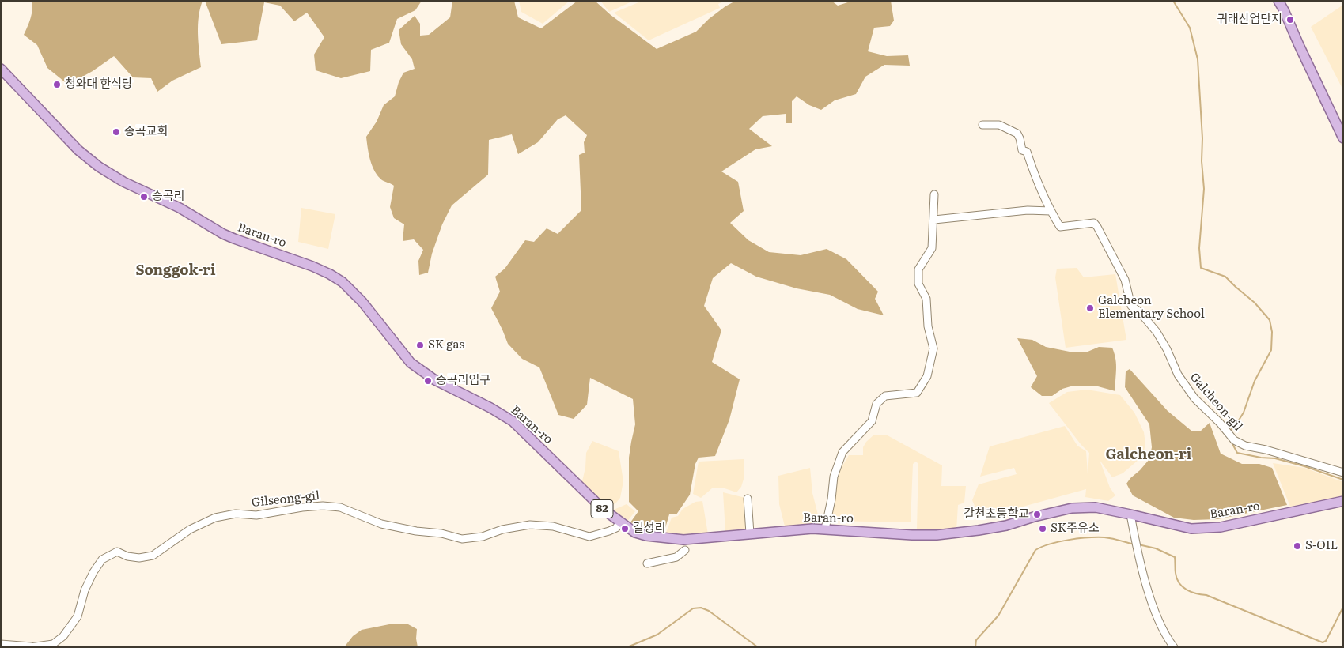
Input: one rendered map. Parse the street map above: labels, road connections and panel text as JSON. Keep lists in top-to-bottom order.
{
  "streets": {
    "main road": ["Baran-ro", "82"],
    "street": ["Galcheon-gil", "Gilseong-gil"]
  },
  "crossings": [
    ["Baran-ro", "Gilseong-gil"]
  ],
  "districts": ["Songgok-ri", "Galcheon-ri"],
  "places": [
    "귀래산업단지",
    "청와대 한식당",
    "송곡교회",
    "승곡리",
    "Galcheon Elementary School",
    "SK gas",
    "승곡리입구",
    "갈천초등학교",
    "길성리",
    "SK주유소",
    "S-OIL"
  ]
}
